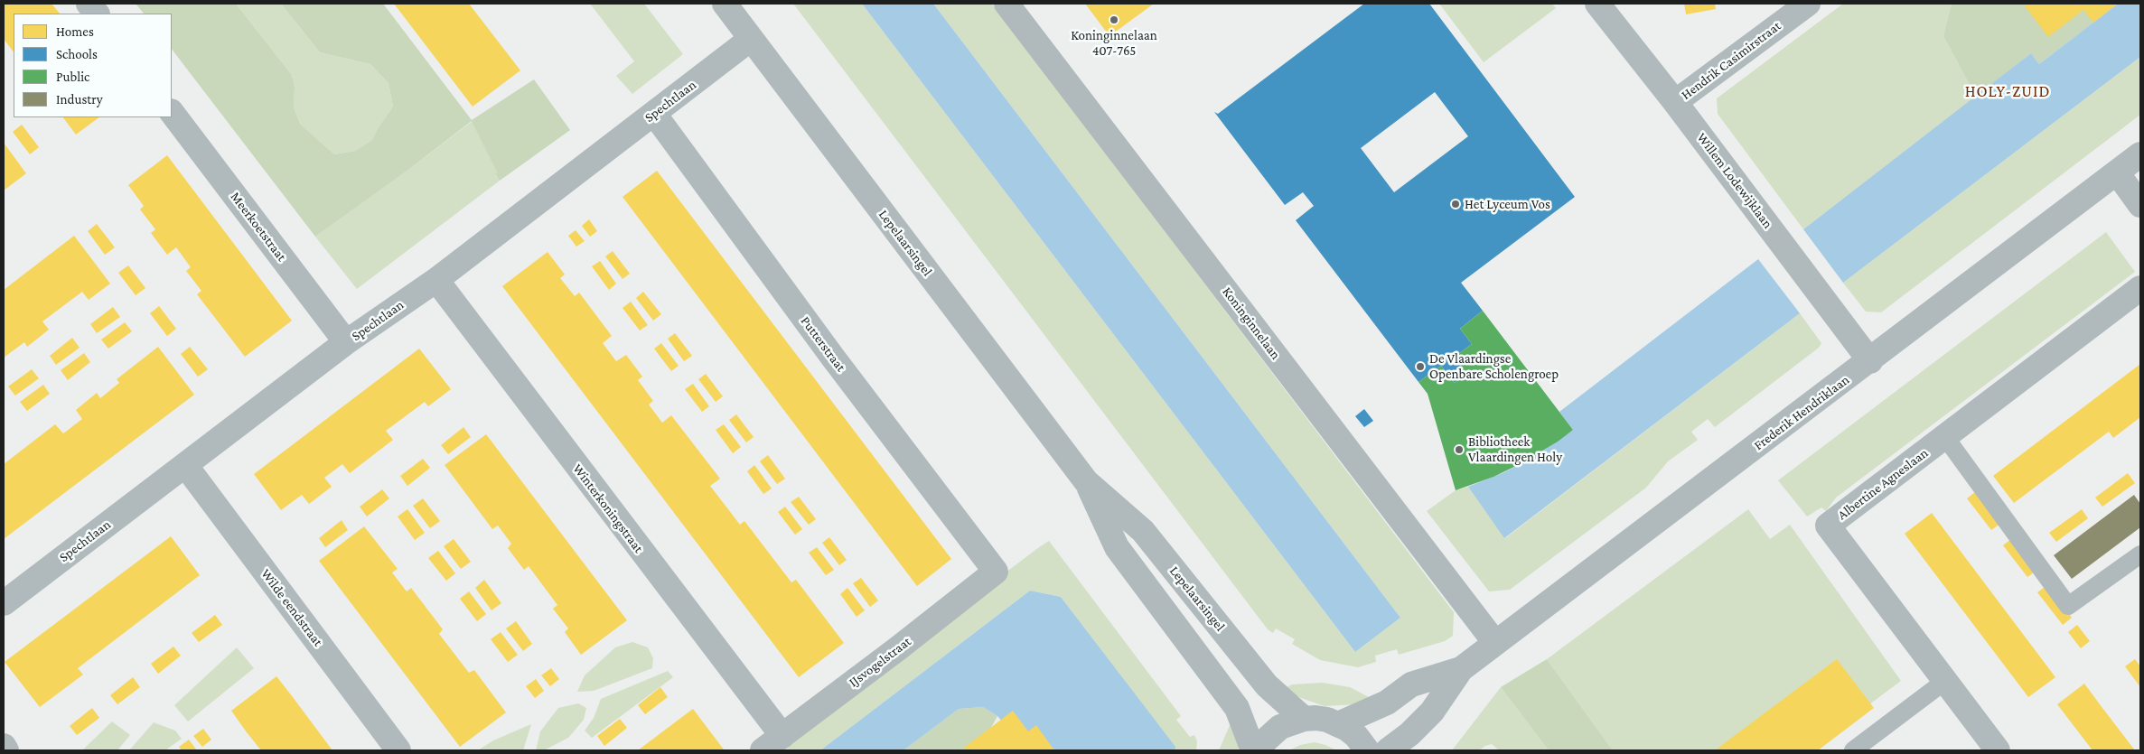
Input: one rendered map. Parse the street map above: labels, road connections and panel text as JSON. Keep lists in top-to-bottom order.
{
  "streets": {
    "street": [
      "Hendrik Casimirstraat",
      "Spechtlaan",
      "Willem Lodewijklaan",
      "Meerkoetstraat",
      "Lepelaarsingel",
      "Koninginnelaan",
      "Putterstraat",
      "Frederik Hendriklaan",
      "Albertine Agneslaan",
      "Winterkoningstraat",
      "Wilde eendstraat",
      "IJsvogelstraat"
    ]
  },
  "crossings": [
    ["Hendrik Casimirstraat", "Willem Lodewijklaan"],
    ["Spechtlaan", "Meerkoetstraat"],
    ["Spechtlaan", "Lepelaarsingel"],
    ["Spechtlaan", "Putterstraat"],
    ["Spechtlaan", "Winterkoningstraat"],
    ["Spechtlaan", "Wilde eendstraat"],
    ["Willem Lodewijklaan", "Frederik Hendriklaan"],
    ["Koninginnelaan", "Frederik Hendriklaan"],
    ["Putterstraat", "IJsvogelstraat"],
    ["Winterkoningstraat", "IJsvogelstraat"]
  ],
  "districts": ["HOLY-ZUID"],
  "places": [
    "Koninginnelaan 407-765",
    "Het Lyceum Vos",
    "De Vlaardingse Openbare Scholengroep",
    "Bibliotheek Vlaardingen Holy"
  ],
  "legend": [
    "Homes",
    "Schools",
    "Public",
    "Industry"
  ]
}
